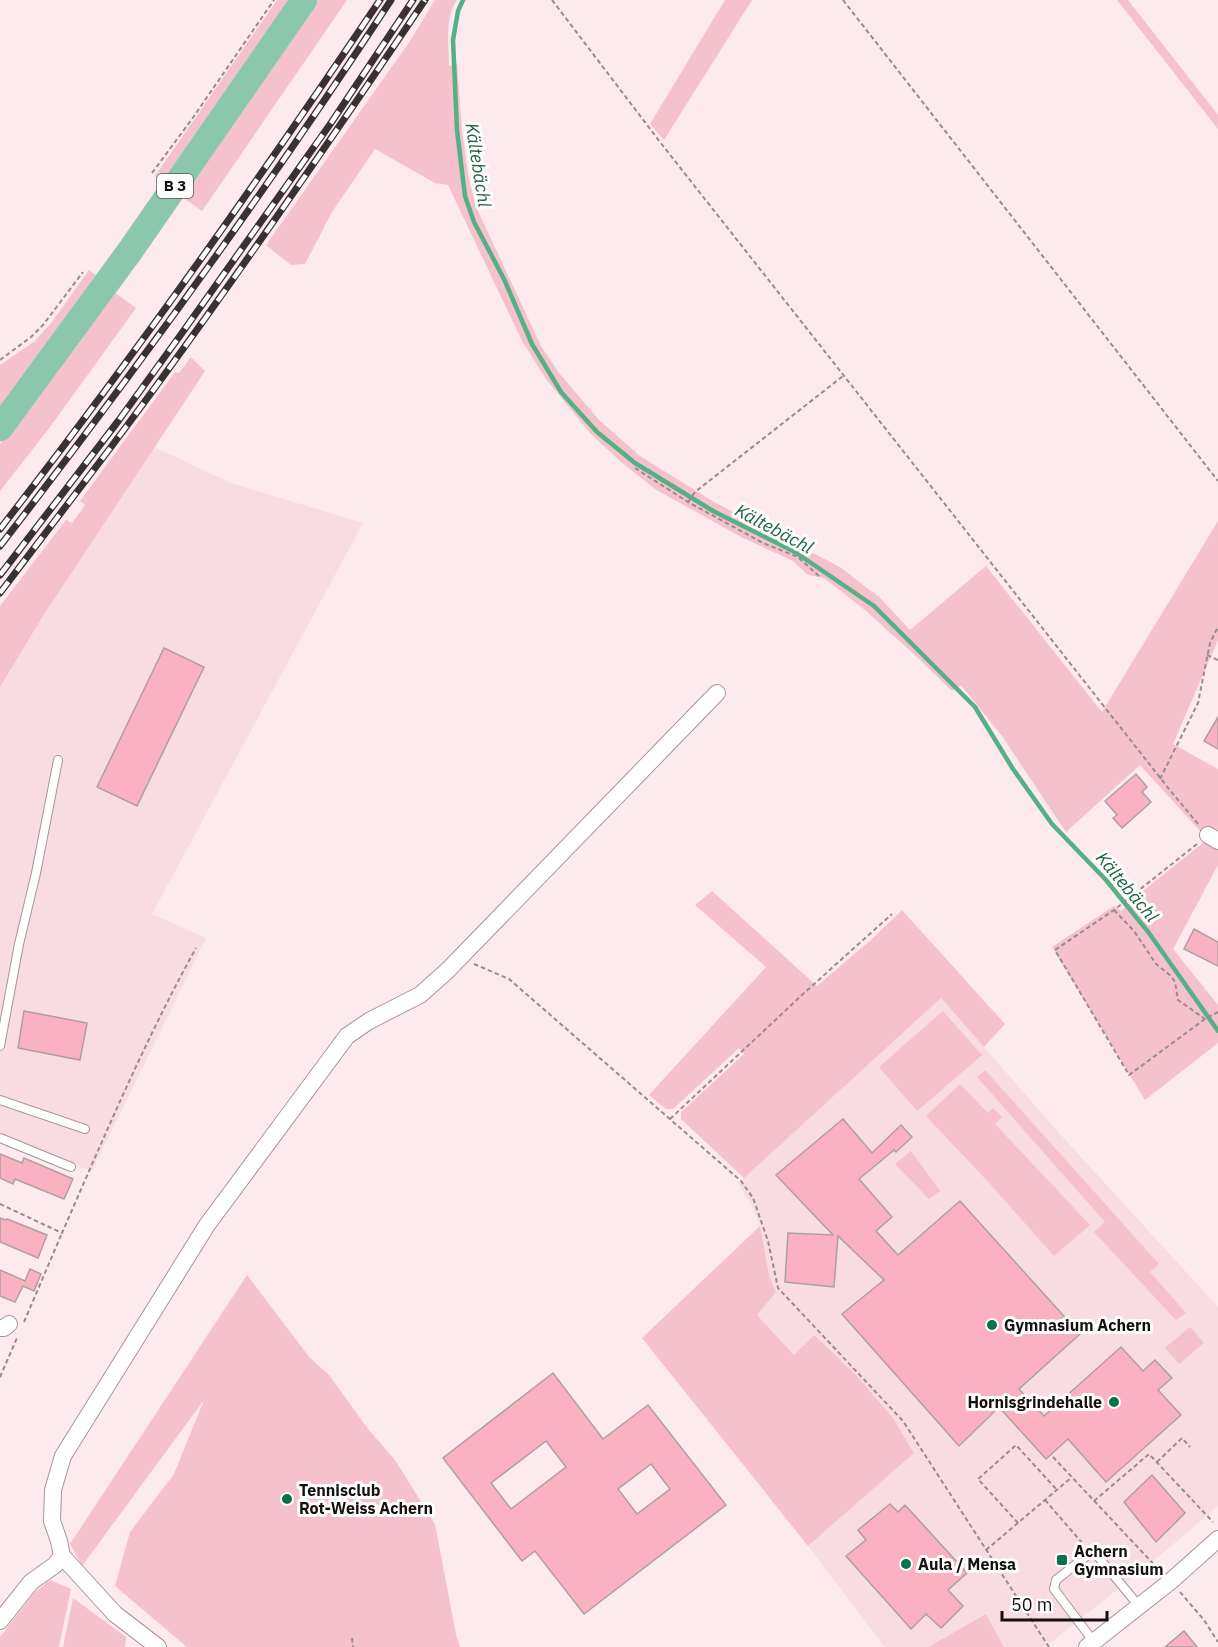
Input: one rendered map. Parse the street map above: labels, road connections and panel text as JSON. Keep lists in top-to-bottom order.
{
  "streets": {
    "main road": ["B 3"]
  },
  "water": ["Kältebächl"],
  "places": {
    "other": [
      "Gymnasium Achern",
      "Hornisgrindehalle",
      "Tennisclub Rot-Weiss Achern",
      "Aula / Mensa"
    ],
    "transit": ["Achern Gymnasium"]
  },
  "scale_bar": "50 m"
}
